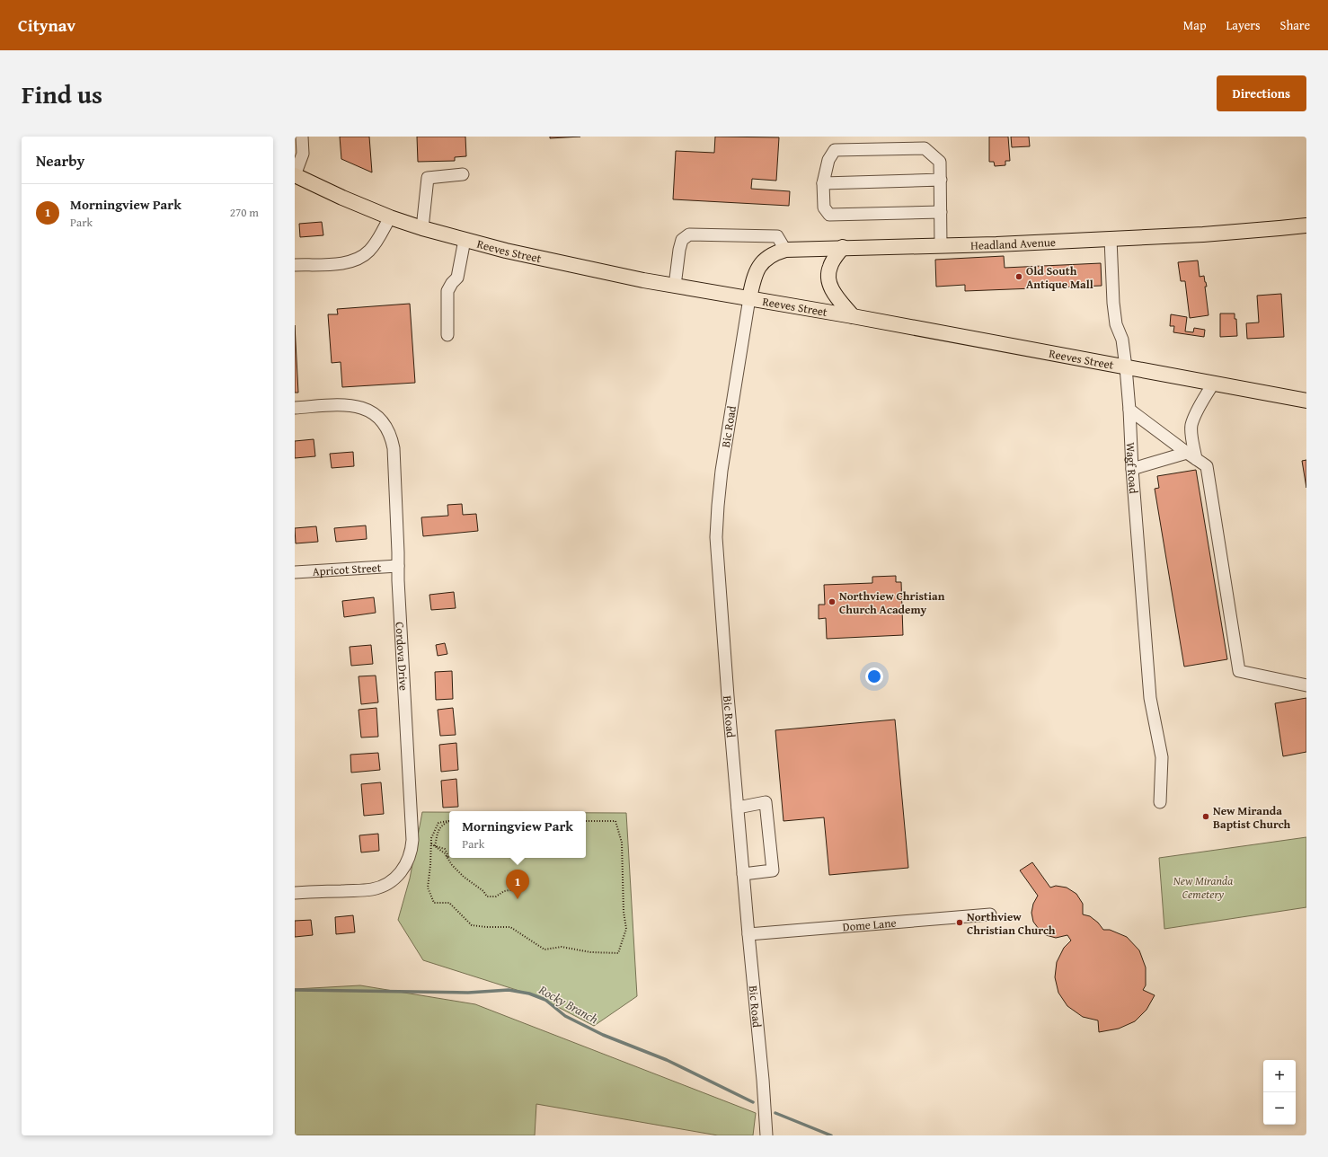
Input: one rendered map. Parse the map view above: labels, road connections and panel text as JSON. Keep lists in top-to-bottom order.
{
  "streets": {
    "main road": ["Headland Avenue", "Reeves Street"],
    "street": [
      "Bic Road",
      "Wagf Road",
      "Apricot Street",
      "Cordova Drive",
      "Dome Lane"
    ]
  },
  "crossings": [
    ["Headland Avenue", "Reeves Street"],
    ["Headland Avenue", "Bic Road"],
    ["Headland Avenue", "Wagf Road"],
    ["Reeves Street", "Bic Road"],
    ["Reeves Street", "Wagf Road"],
    ["Bic Road", "Dome Lane"],
    ["Apricot Street", "Cordova Drive"]
  ],
  "water": ["Rocky Branch"],
  "parks": ["New Miranda Cemetery"],
  "places": [
    "Old South Antique Mall",
    "Northview Christian Church Academy",
    "New Miranda Baptist Church",
    "Northview Christian Church"
  ],
  "page": {
    "header": "Citynav",
    "nav": ["Map", "Layers", "Share"],
    "title": "Find us",
    "buttons": "Directions",
    "heading": "Nearby",
    "list": [
      {
        "mark": "1",
        "name": "Morningview Park",
        "note": "Park",
        "value": "270 m"
      }
    ],
    "popup": ["Morningview Park", "Park"],
    "pins": "1",
    "map_buttons": ["+", "−"]
  }
}
